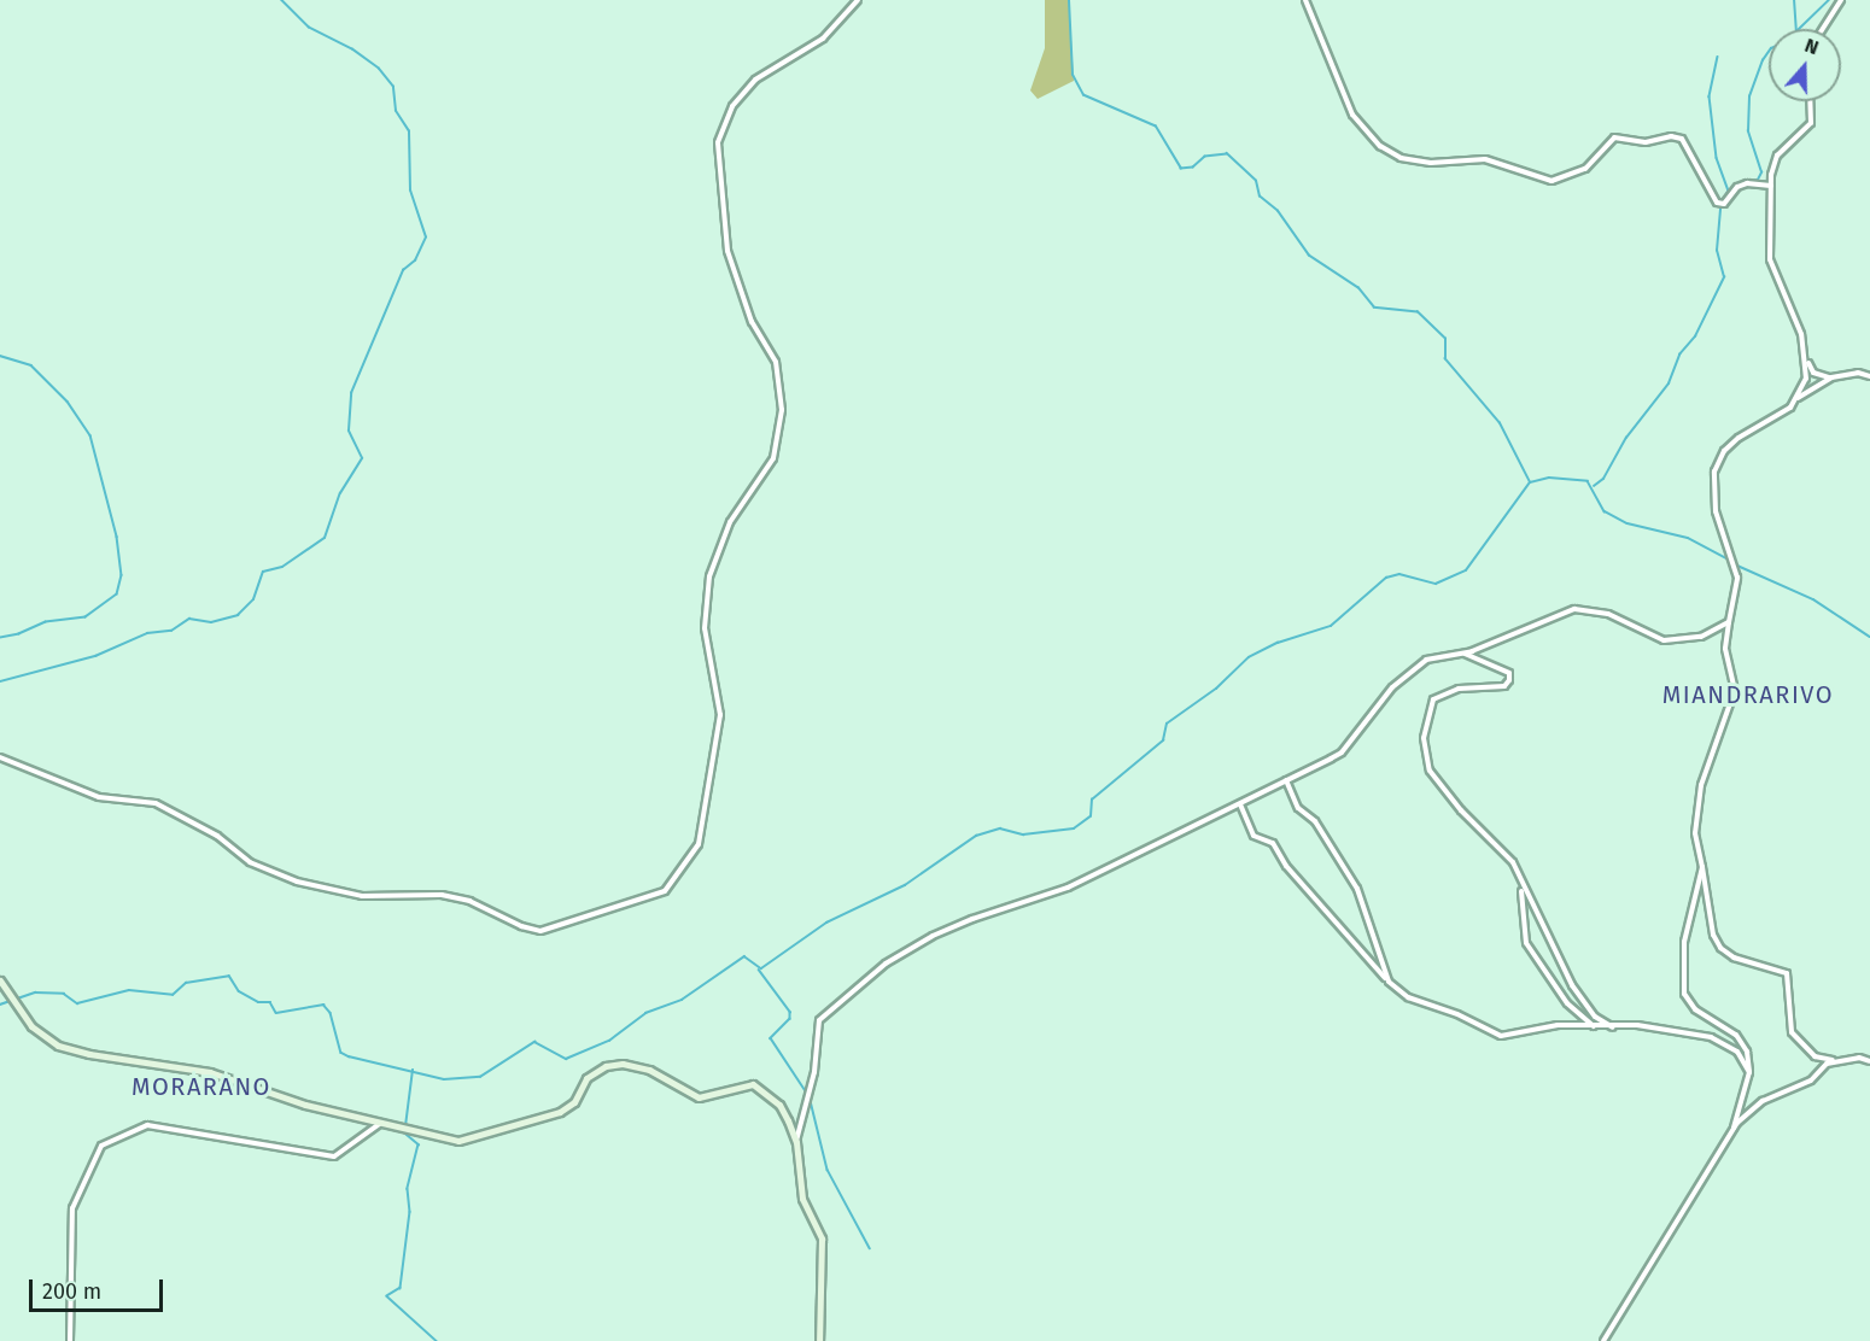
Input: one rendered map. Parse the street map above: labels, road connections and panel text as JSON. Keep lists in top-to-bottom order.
{
  "districts": ["MIANDRARIVO", "MORARANO"],
  "scale_bar": "200 m",
  "north": "top"
}
